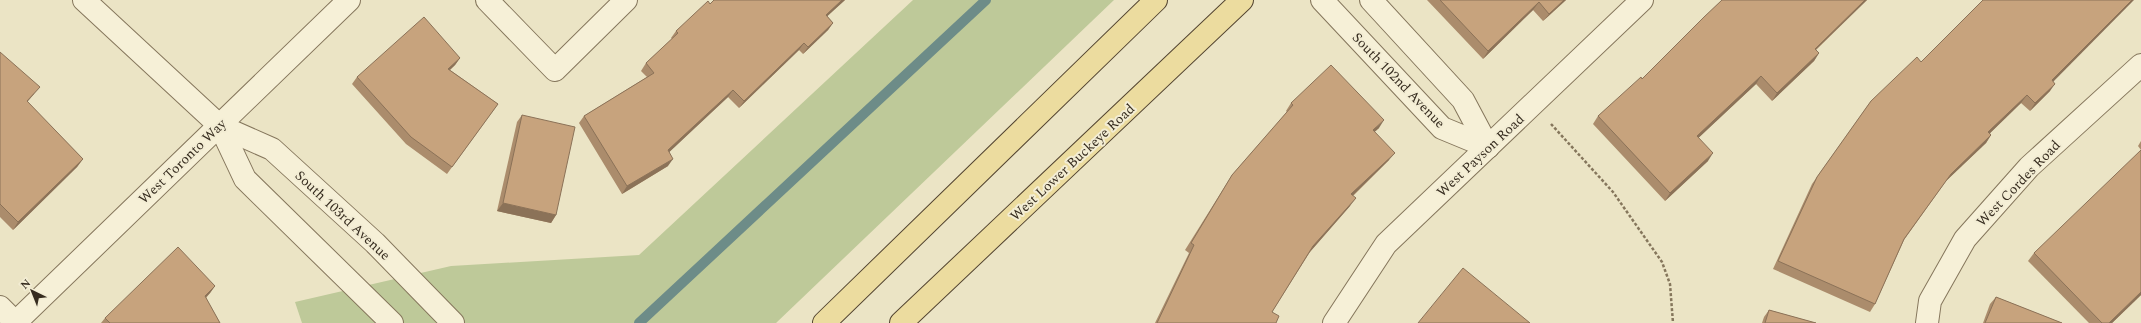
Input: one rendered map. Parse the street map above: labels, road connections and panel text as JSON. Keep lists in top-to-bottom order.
{
  "streets": {
    "main road": ["West Lower Buckeye Road"],
    "street": [
      "South 102nd Avenue",
      "West Payson Road",
      "West Toronto Way",
      "West Cordes Road",
      "South 103rd Avenue"
    ]
  },
  "crossings": [
    ["South 102nd Avenue", "West Payson Road"],
    ["West Toronto Way", "South 103rd Avenue"]
  ],
  "north": "top left"
}
